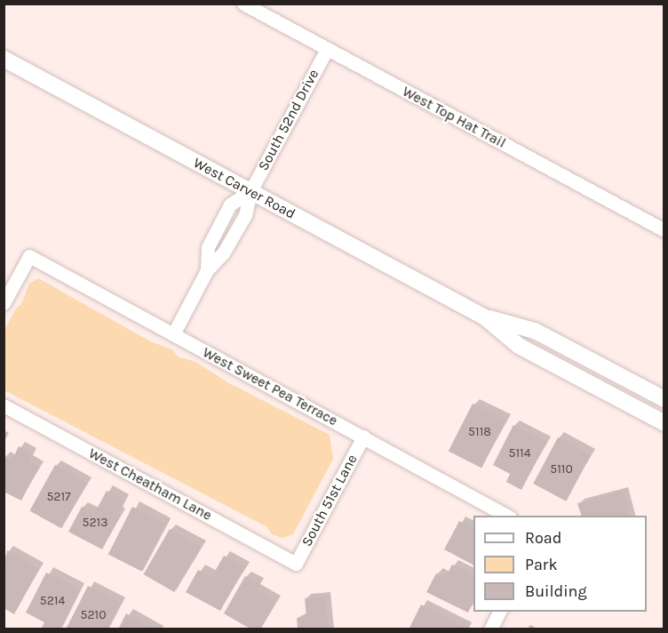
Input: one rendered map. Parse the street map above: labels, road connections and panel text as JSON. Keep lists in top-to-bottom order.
{
  "streets": {
    "street": [
      "West Top Hat Trail",
      "South 52nd Drive",
      "West Carver Road",
      "West Sweet Pea Terrace",
      "West Cheatham Lane",
      "South 51st Lane"
    ]
  },
  "crossings": [
    ["West Top Hat Trail", "South 52nd Drive"],
    ["South 52nd Drive", "West Carver Road"],
    ["South 52nd Drive", "West Sweet Pea Terrace"],
    ["West Sweet Pea Terrace", "South 51st Lane"],
    ["West Cheatham Lane", "South 51st Lane"]
  ],
  "house_numbers": [
    "5118",
    "5114",
    "5110",
    "5217",
    "5213",
    "5214",
    "5210"
  ],
  "legend": ["Road", "Park", "Building"]
}
